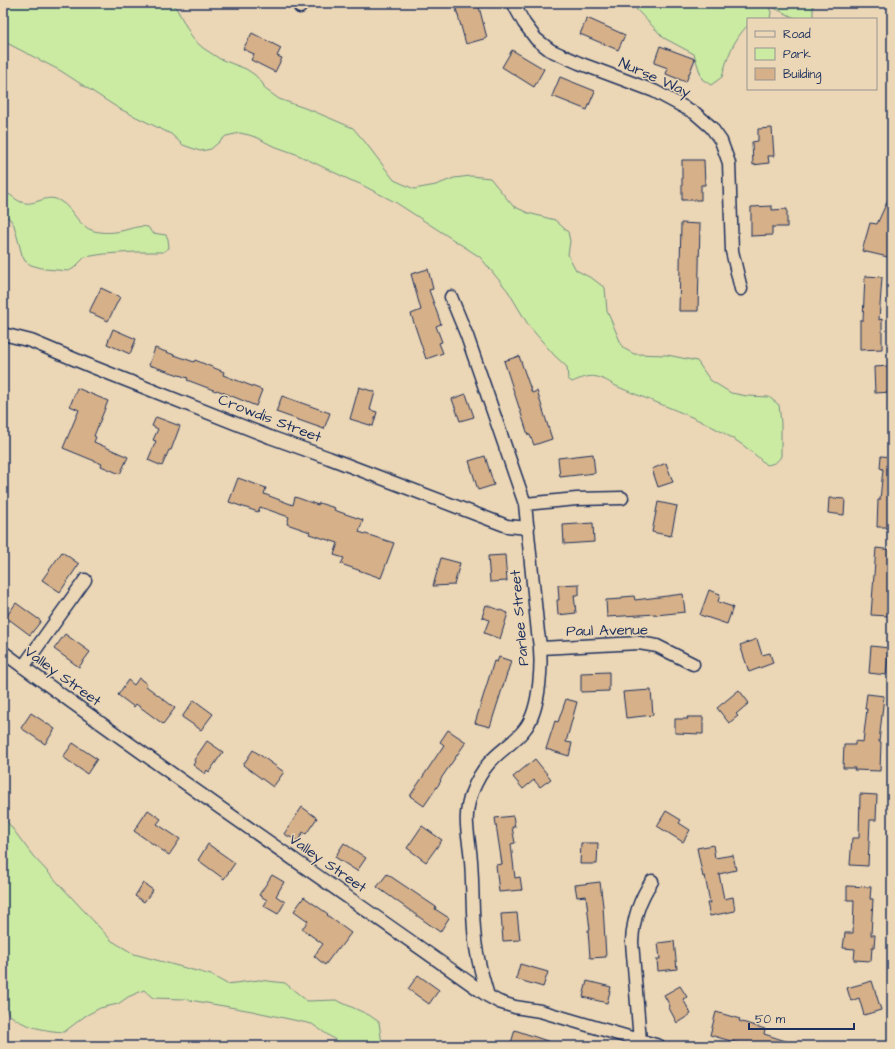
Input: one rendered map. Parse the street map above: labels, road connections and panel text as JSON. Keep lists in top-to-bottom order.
{
  "streets": {
    "street": [
      "Nurse Way",
      "Crowdis Street",
      "Parlee Street",
      "Paul Avenue",
      "Valley Street"
    ]
  },
  "crossings": [
    ["Crowdis Street", "Parlee Street"],
    ["Parlee Street", "Paul Avenue"],
    ["Parlee Street", "Valley Street"]
  ],
  "legend": ["Road", "Park", "Building"],
  "scale_bar": "50 m"
}
